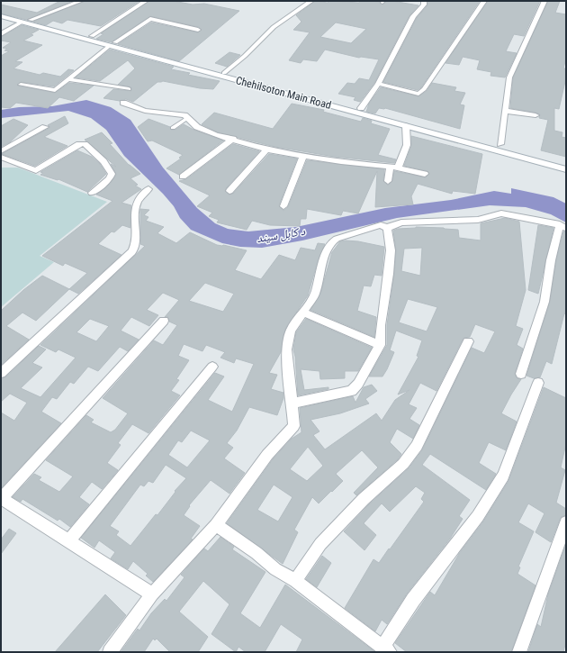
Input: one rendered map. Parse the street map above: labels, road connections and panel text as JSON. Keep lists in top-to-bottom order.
{
  "streets": {
    "street": ["Chehilsoton Main Road"]
  },
  "water": ["د کابل سيند"]
}
